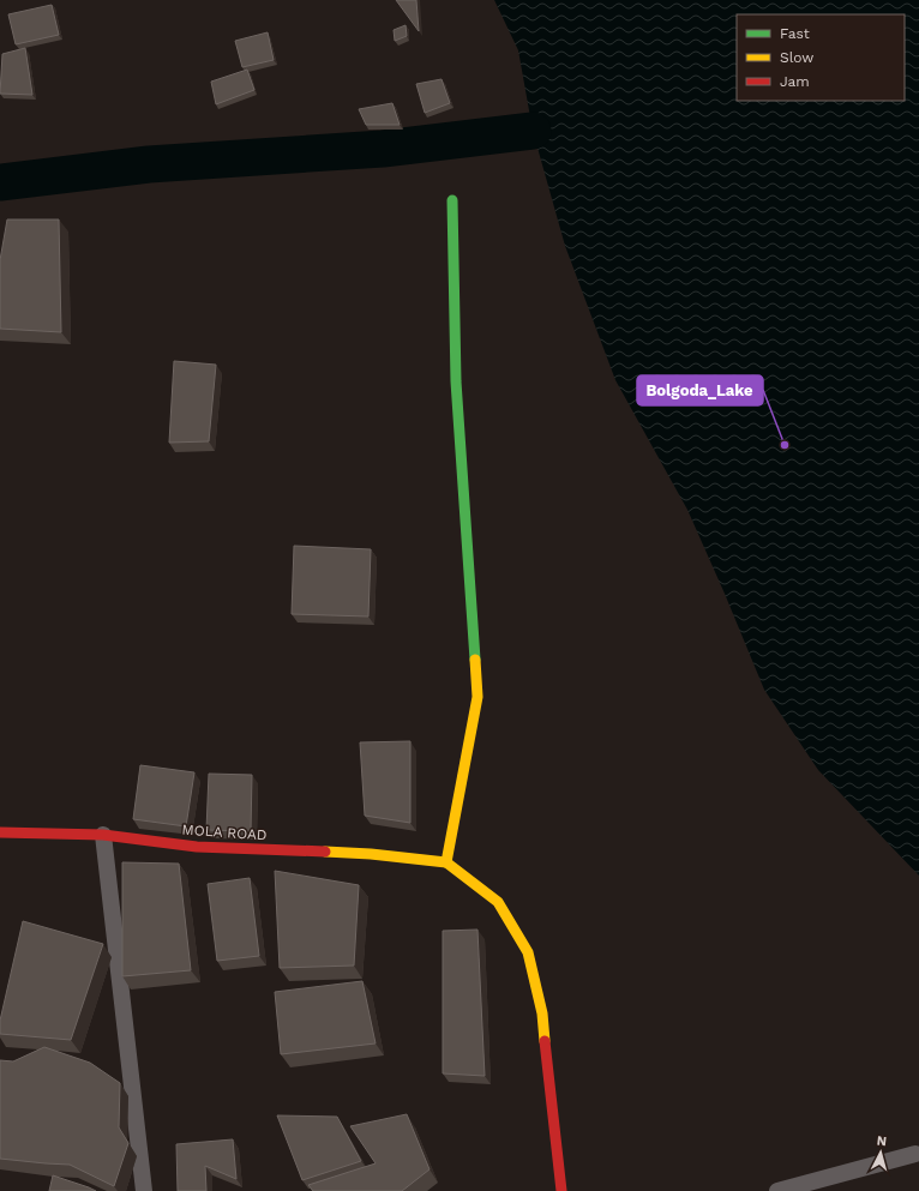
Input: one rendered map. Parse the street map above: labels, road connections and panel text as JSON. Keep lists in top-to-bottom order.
{
  "streets": {
    "street": ["MOLA ROAD"]
  },
  "places": ["Bolgoda_Lake"],
  "legend": ["Fast", "Slow", "Jam"],
  "north": "top"
}
